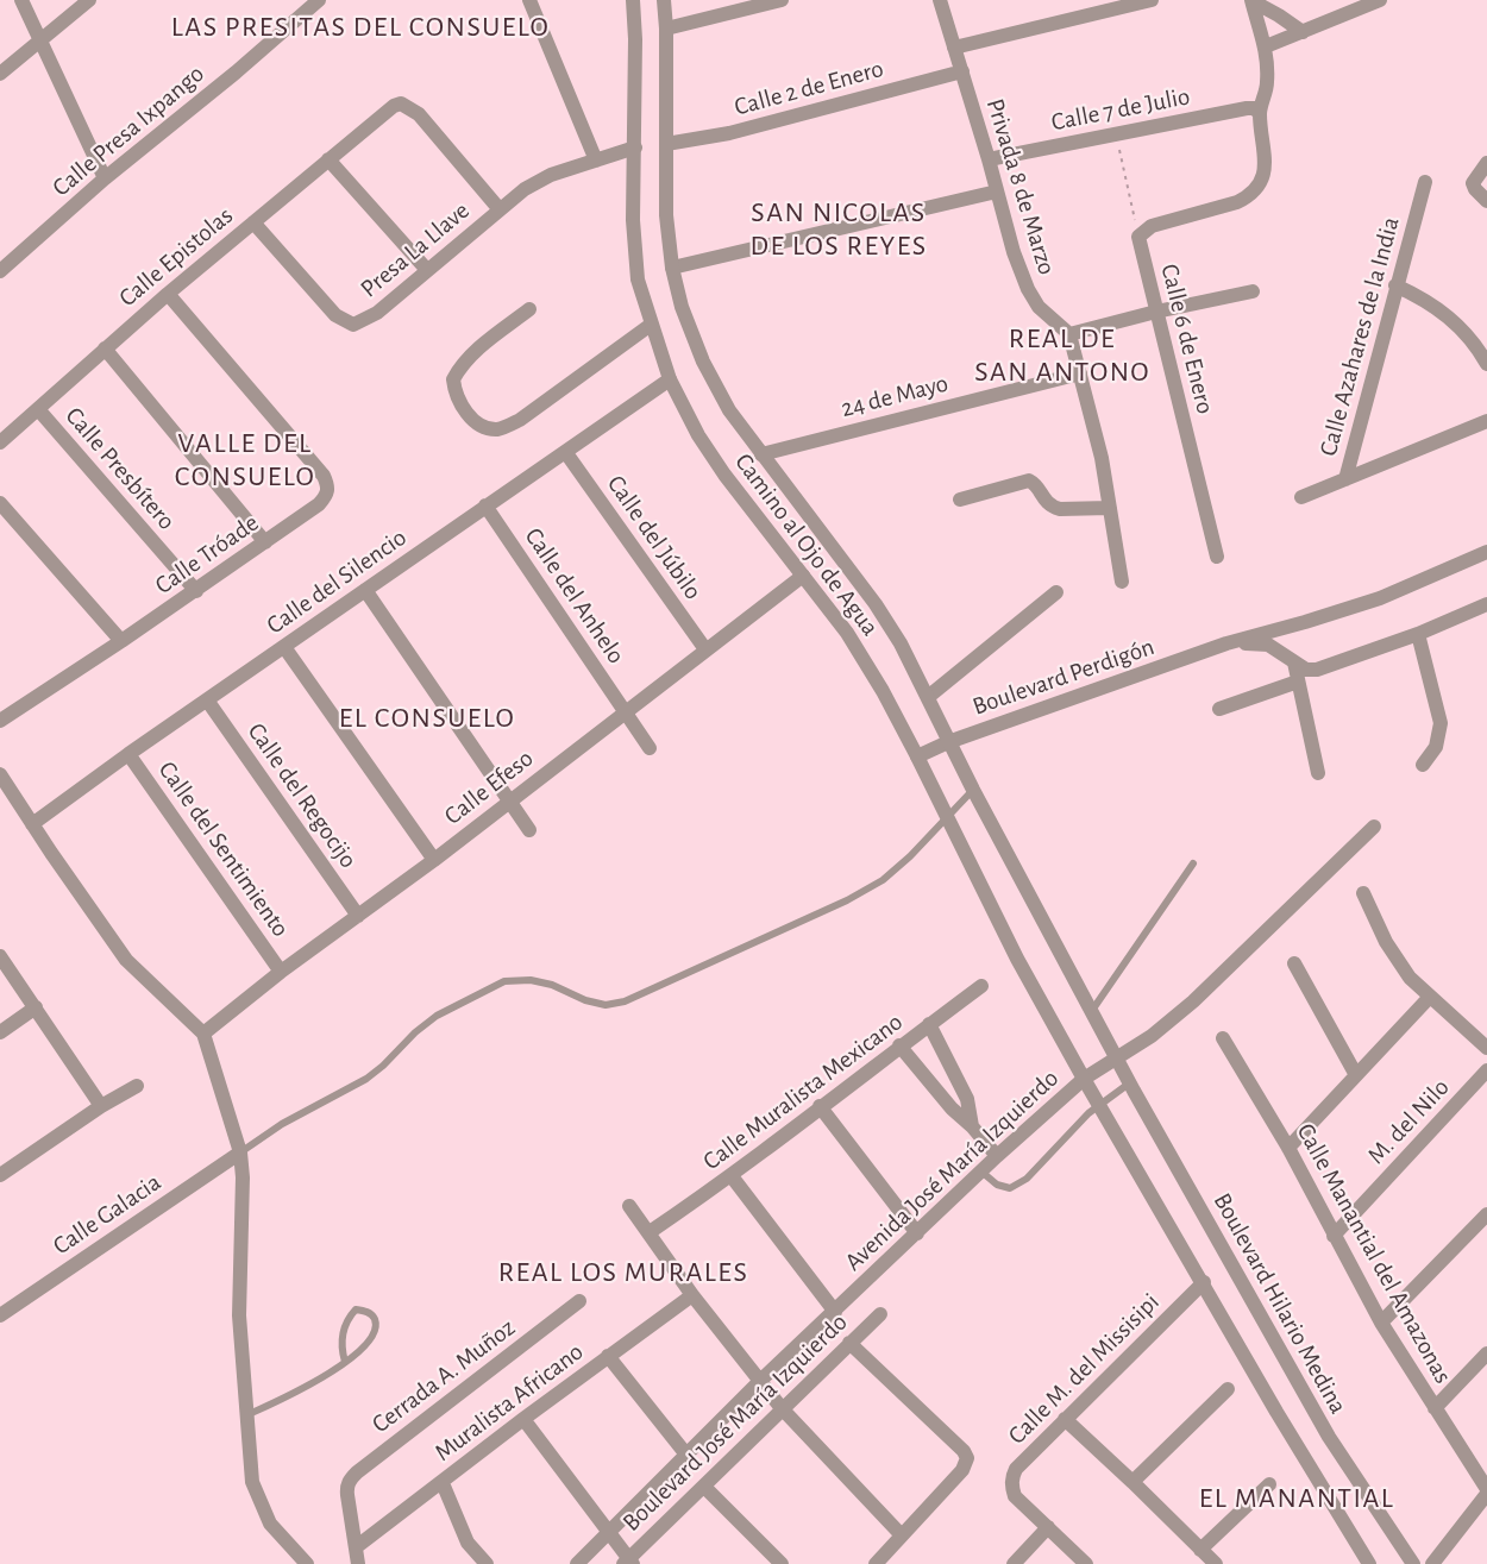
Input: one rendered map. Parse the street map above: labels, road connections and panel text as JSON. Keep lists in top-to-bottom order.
{
  "streets": {
    "street": [
      "Calle 2 de Enero",
      "Calle 7 de Julio",
      "Calle Presa Ixpango",
      "Privada 8 de Marzo",
      "Presa La Llave",
      "Calle Epistolas",
      "Calle Azahares de la India",
      "Calle 6 de Enero",
      "24 de Mayo",
      "Calle Presbítero",
      "Calle del Júbilo",
      "Camino al Ojo de Agua",
      "Calle Tróade",
      "Calle del Silencio",
      "Calle del Anhelo",
      "Boulevard Perdigón",
      "Calle Efeso",
      "Calle del Regocijo",
      "Calle del Sentimiento",
      "Calle Muralista Mexicano",
      "M. del Nilo",
      "Avenida José María Izquierdo",
      "Calle Galacia",
      "Calle Manantial del Amazonas",
      "Boulevard Hilario Medina",
      "Calle M. del Missisipi",
      "Cerrada A. Muñoz",
      "Muralista Africano",
      "Boulevard José María Izquierdo"
    ]
  },
  "crossings": [
    ["Calle 2 de Enero", "Privada 8 de Marzo"],
    ["Calle 2 de Enero", "Camino al Ojo de Agua"],
    ["Calle 7 de Julio", "Privada 8 de Marzo"],
    ["Calle 7 de Julio", "Calle 6 de Enero"],
    ["Presa La Llave", "Calle Epistolas"],
    ["Presa La Llave", "Camino al Ojo de Agua"],
    ["Calle Epistolas", "Calle Presbítero"],
    ["Calle Epistolas", "Calle Tróade"],
    ["24 de Mayo", "Camino al Ojo de Agua"],
    ["Calle Presbítero", "Calle Tróade"],
    ["Calle del Júbilo", "Calle del Silencio"],
    ["Calle del Júbilo", "Calle Efeso"],
    ["Camino al Ojo de Agua", "Calle del Silencio"],
    ["Camino al Ojo de Agua", "Boulevard Perdigón"],
    ["Camino al Ojo de Agua", "Calle Efeso"],
    ["Camino al Ojo de Agua", "Avenida José María Izquierdo"],
    ["Camino al Ojo de Agua", "Boulevard Hilario Medina"],
    ["Calle del Silencio", "Calle del Anhelo"],
    ["Calle del Silencio", "Calle del Regocijo"],
    ["Calle del Silencio", "Calle del Sentimiento"],
    ["Calle del Anhelo", "Calle Efeso"],
    ["Calle Efeso", "Calle del Regocijo"],
    ["Calle Efeso", "Calle del Sentimiento"],
    ["M. del Nilo", "Calle Manantial del Amazonas"],
    ["Avenida José María Izquierdo", "Boulevard Hilario Medina"],
    ["Cerrada A. Muñoz", "Muralista Africano"]
  ],
  "districts": [
    "LAS PRESITAS DEL CONSUELO",
    "SAN NICOLAS DE LOS REYES",
    "REAL DE SAN ANTONO",
    "VALLE DEL CONSUELO",
    "EL CONSUELO",
    "REAL LOS MURALES",
    "EL MANANTIAL"
  ]
}
